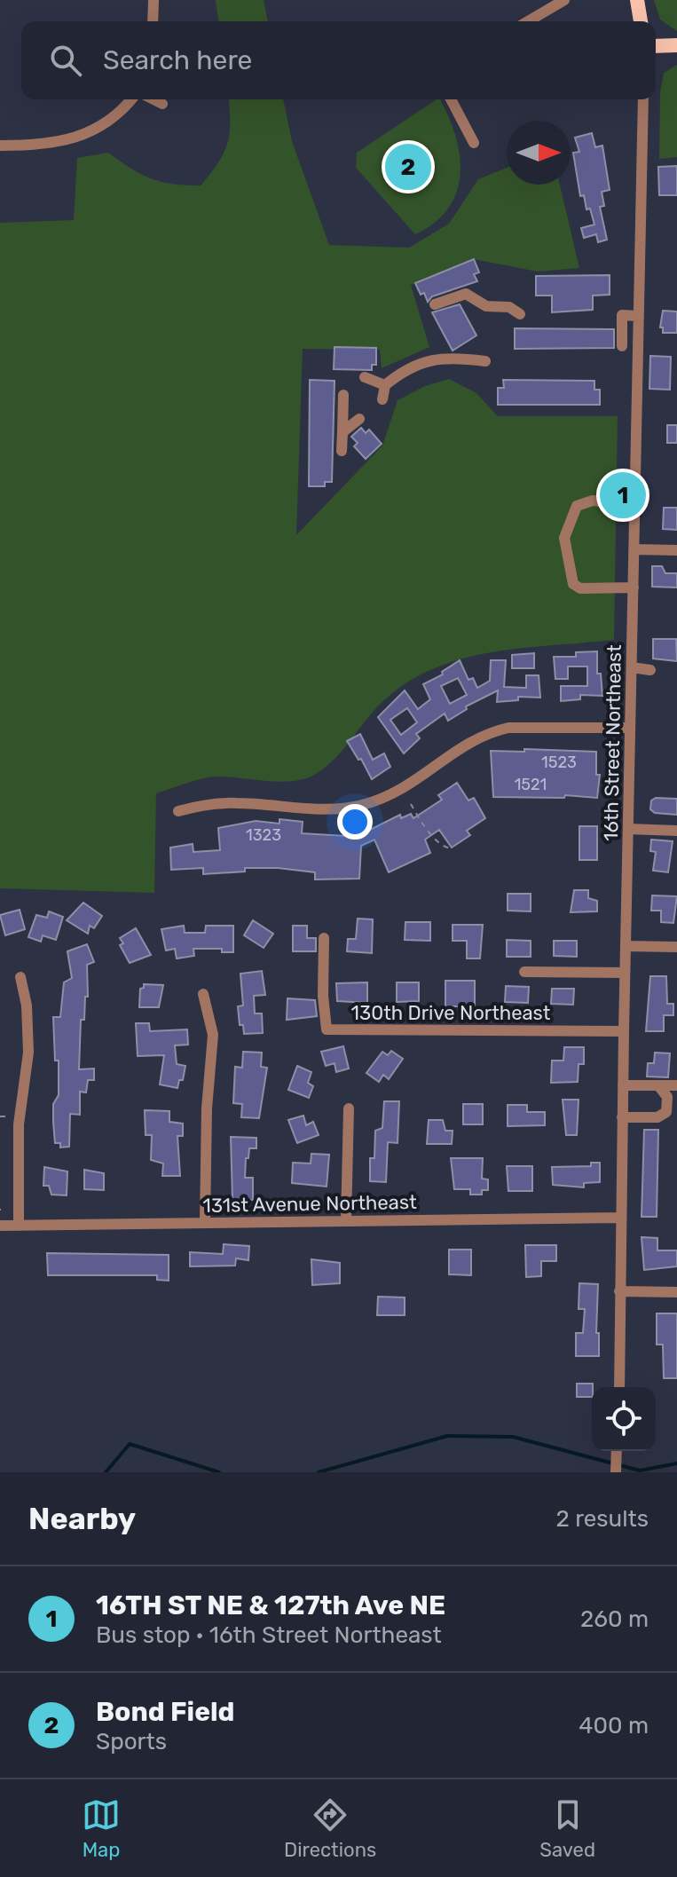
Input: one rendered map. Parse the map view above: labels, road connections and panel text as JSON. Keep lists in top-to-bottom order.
{
  "streets": {
    "street": ["16th Street Northeast", "130th Drive Northeast", "131st Avenue Northeast"]
  },
  "crossings": [
    ["16th Street Northeast", "130th Drive Northeast"],
    ["16th Street Northeast", "131st Avenue Northeast"]
  ],
  "house_numbers": ["1523", "1521", "1323"],
  "north": "right",
  "page": {
    "search": "Search here",
    "pins": ["2", "1"],
    "heading": ["Nearby", "2 results"],
    "list": [
      {
        "mark": "1",
        "name": "16TH ST NE & 127th Ave NE",
        "note": "Bus stop · 16th Street Northeast",
        "value": "260 m"
      },
      {
        "mark": "2",
        "name": "Bond Field",
        "note": "Sports",
        "value": "400 m"
      }
    ],
    "nav": ["Map", "Directions", "Saved"]
  }
}
